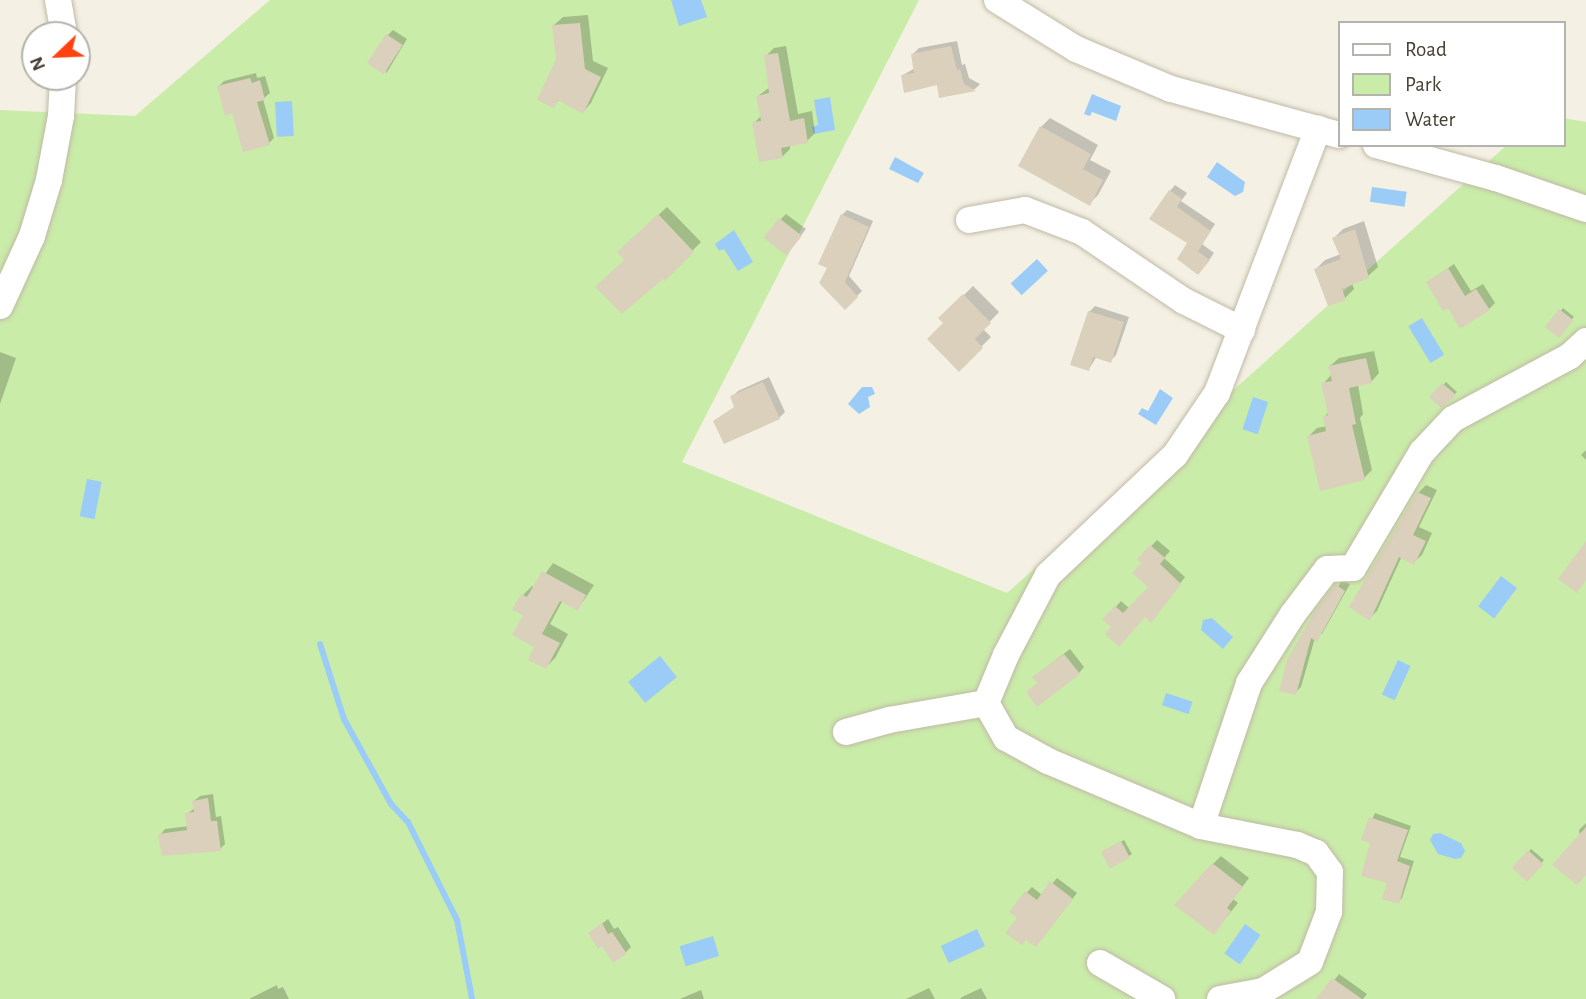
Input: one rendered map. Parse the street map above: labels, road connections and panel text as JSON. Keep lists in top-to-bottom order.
{
  "legend": ["Road", "Park", "Water"],
  "north": "bottom left"
}
